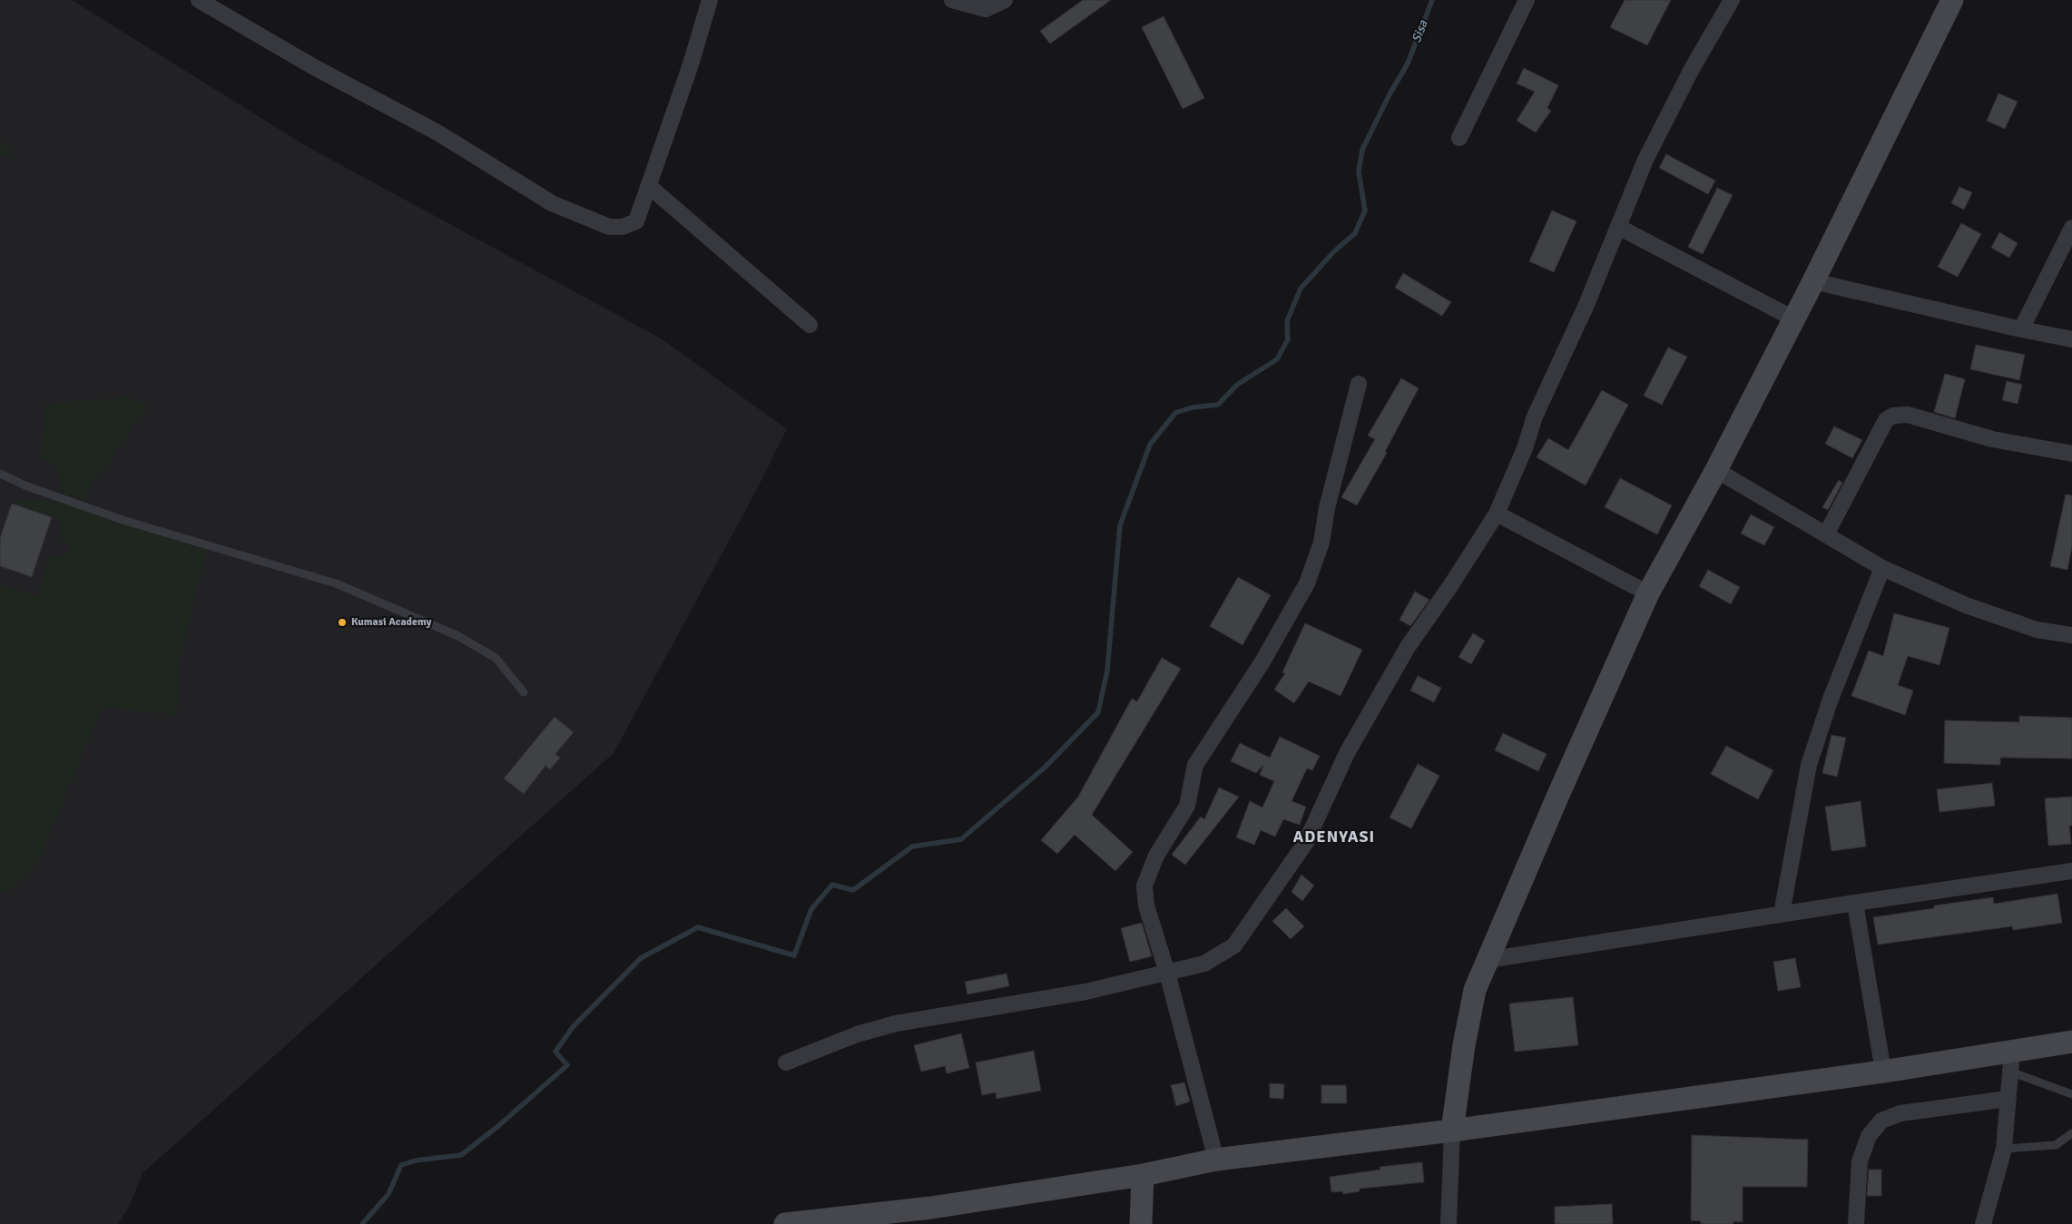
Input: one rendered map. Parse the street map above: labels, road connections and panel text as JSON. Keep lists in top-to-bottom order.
{
  "districts": ["ADENYASI"],
  "water": ["Sisa"],
  "places": ["Kumasi Academy"]
}
